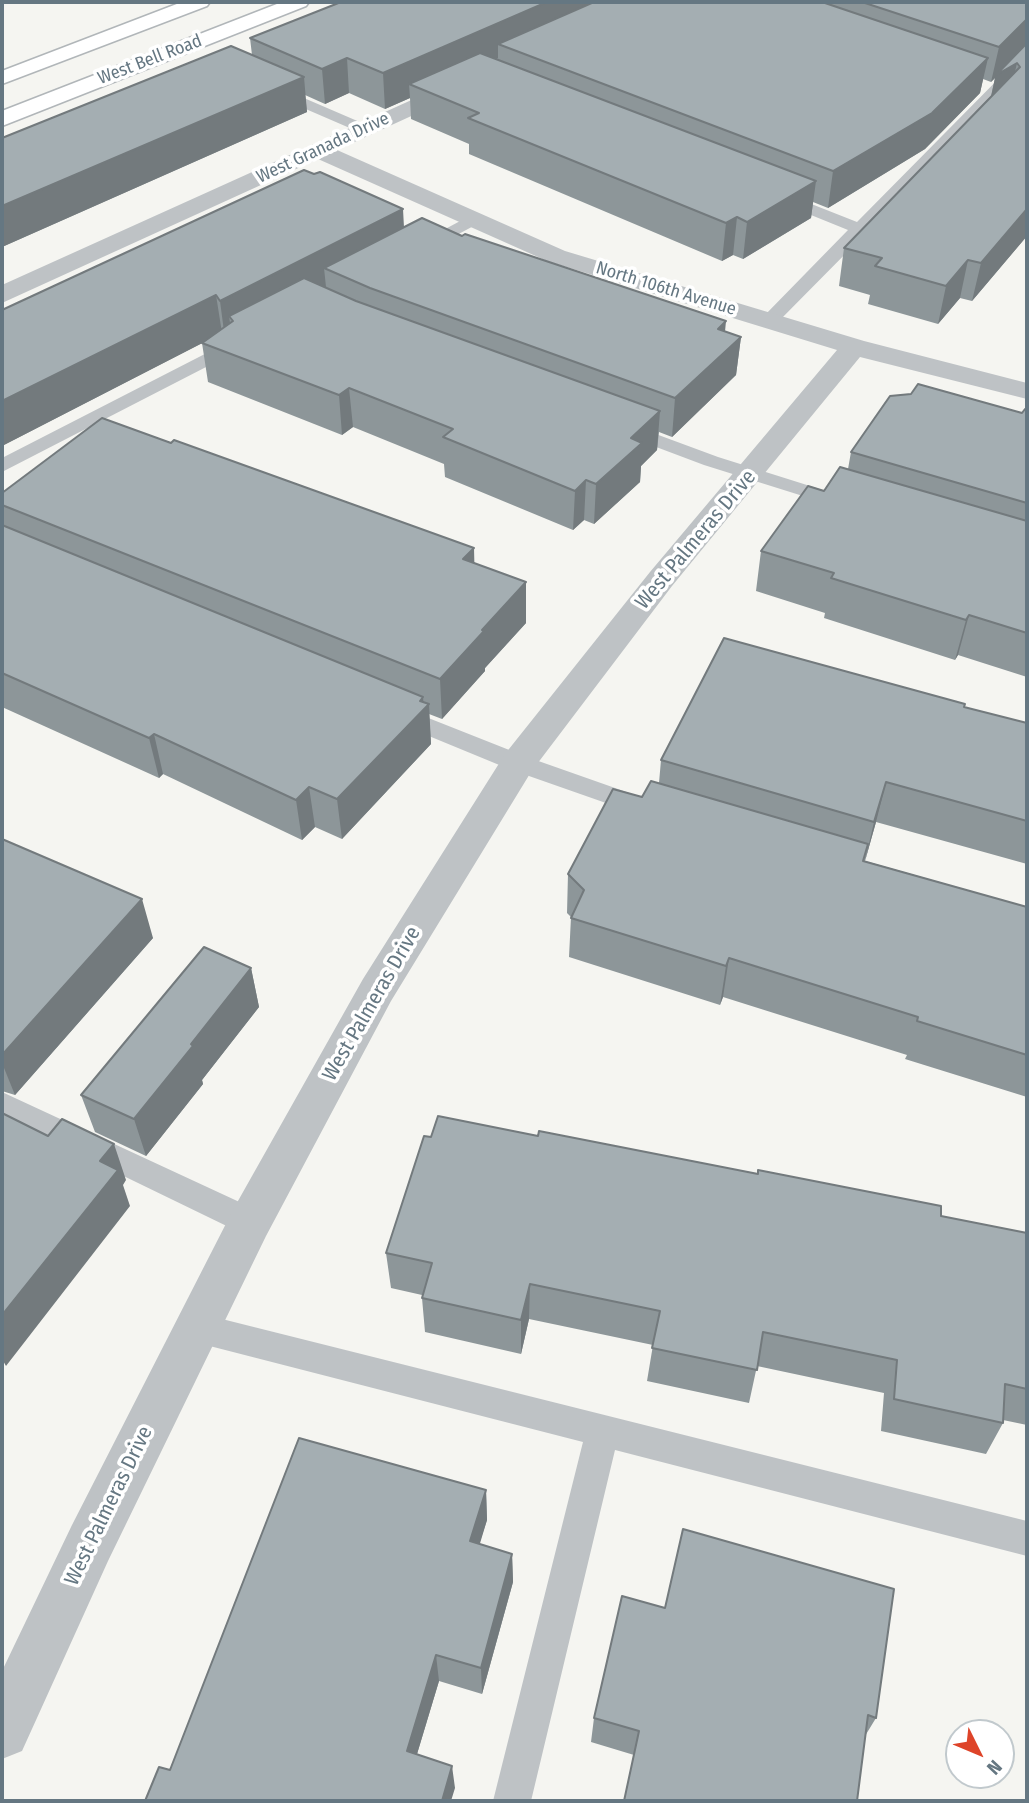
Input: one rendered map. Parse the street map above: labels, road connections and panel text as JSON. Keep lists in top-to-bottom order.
{
  "streets": {
    "main road": ["West Bell Road"],
    "street": ["West Granada Drive", "North 106th Avenue", "West Palmeras Drive"]
  },
  "crossings": [
    ["West Granada Drive", "North 106th Avenue"],
    ["North 106th Avenue", "West Palmeras Drive"]
  ],
  "north": "bottom right"
}
